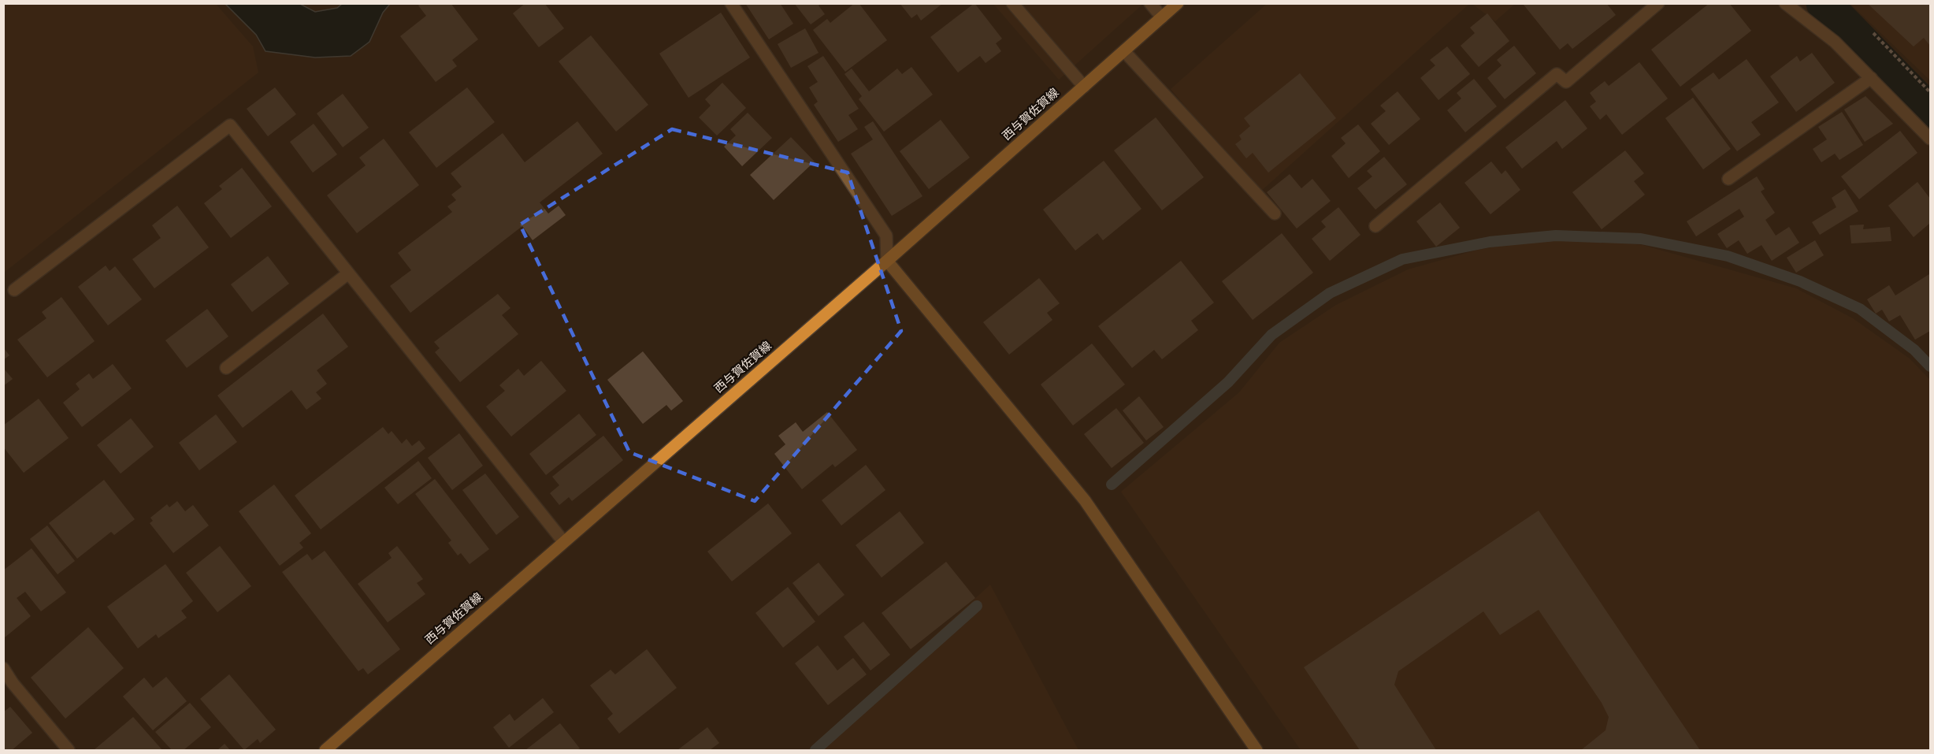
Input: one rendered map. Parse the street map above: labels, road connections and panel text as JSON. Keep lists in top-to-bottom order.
{
  "streets": {
    "main road": ["西与賀佐賀線"]
  }
}
